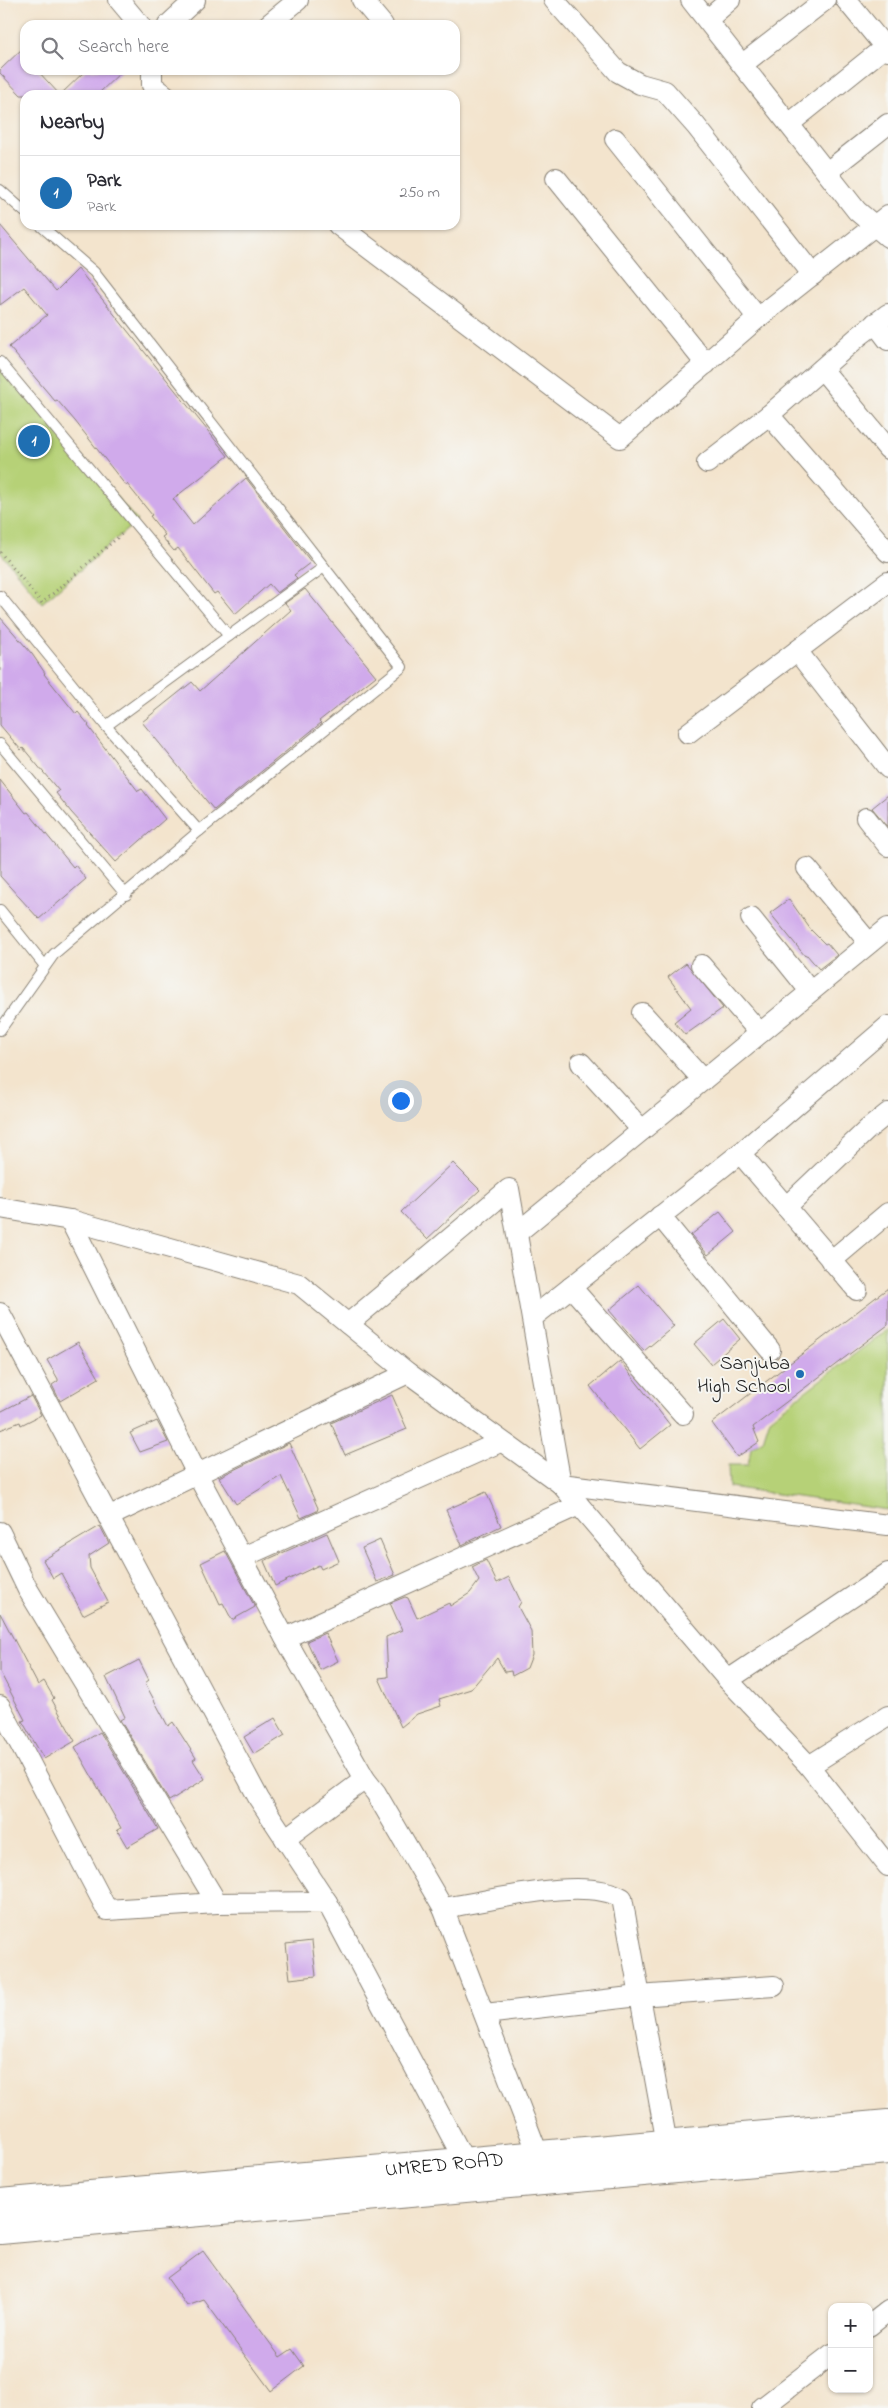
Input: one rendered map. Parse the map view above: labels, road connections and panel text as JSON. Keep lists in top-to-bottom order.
{
  "streets": {
    "highway": ["UMRED ROAD"]
  },
  "places": ["Sanjuba High School"],
  "page": {
    "search": "Search here",
    "heading": "Nearby",
    "list": [
      {
        "mark": "1",
        "name": "Park",
        "note": "Park",
        "value": "250 m"
      }
    ],
    "pins": "1",
    "map_buttons": ["+", "−"]
  }
}
